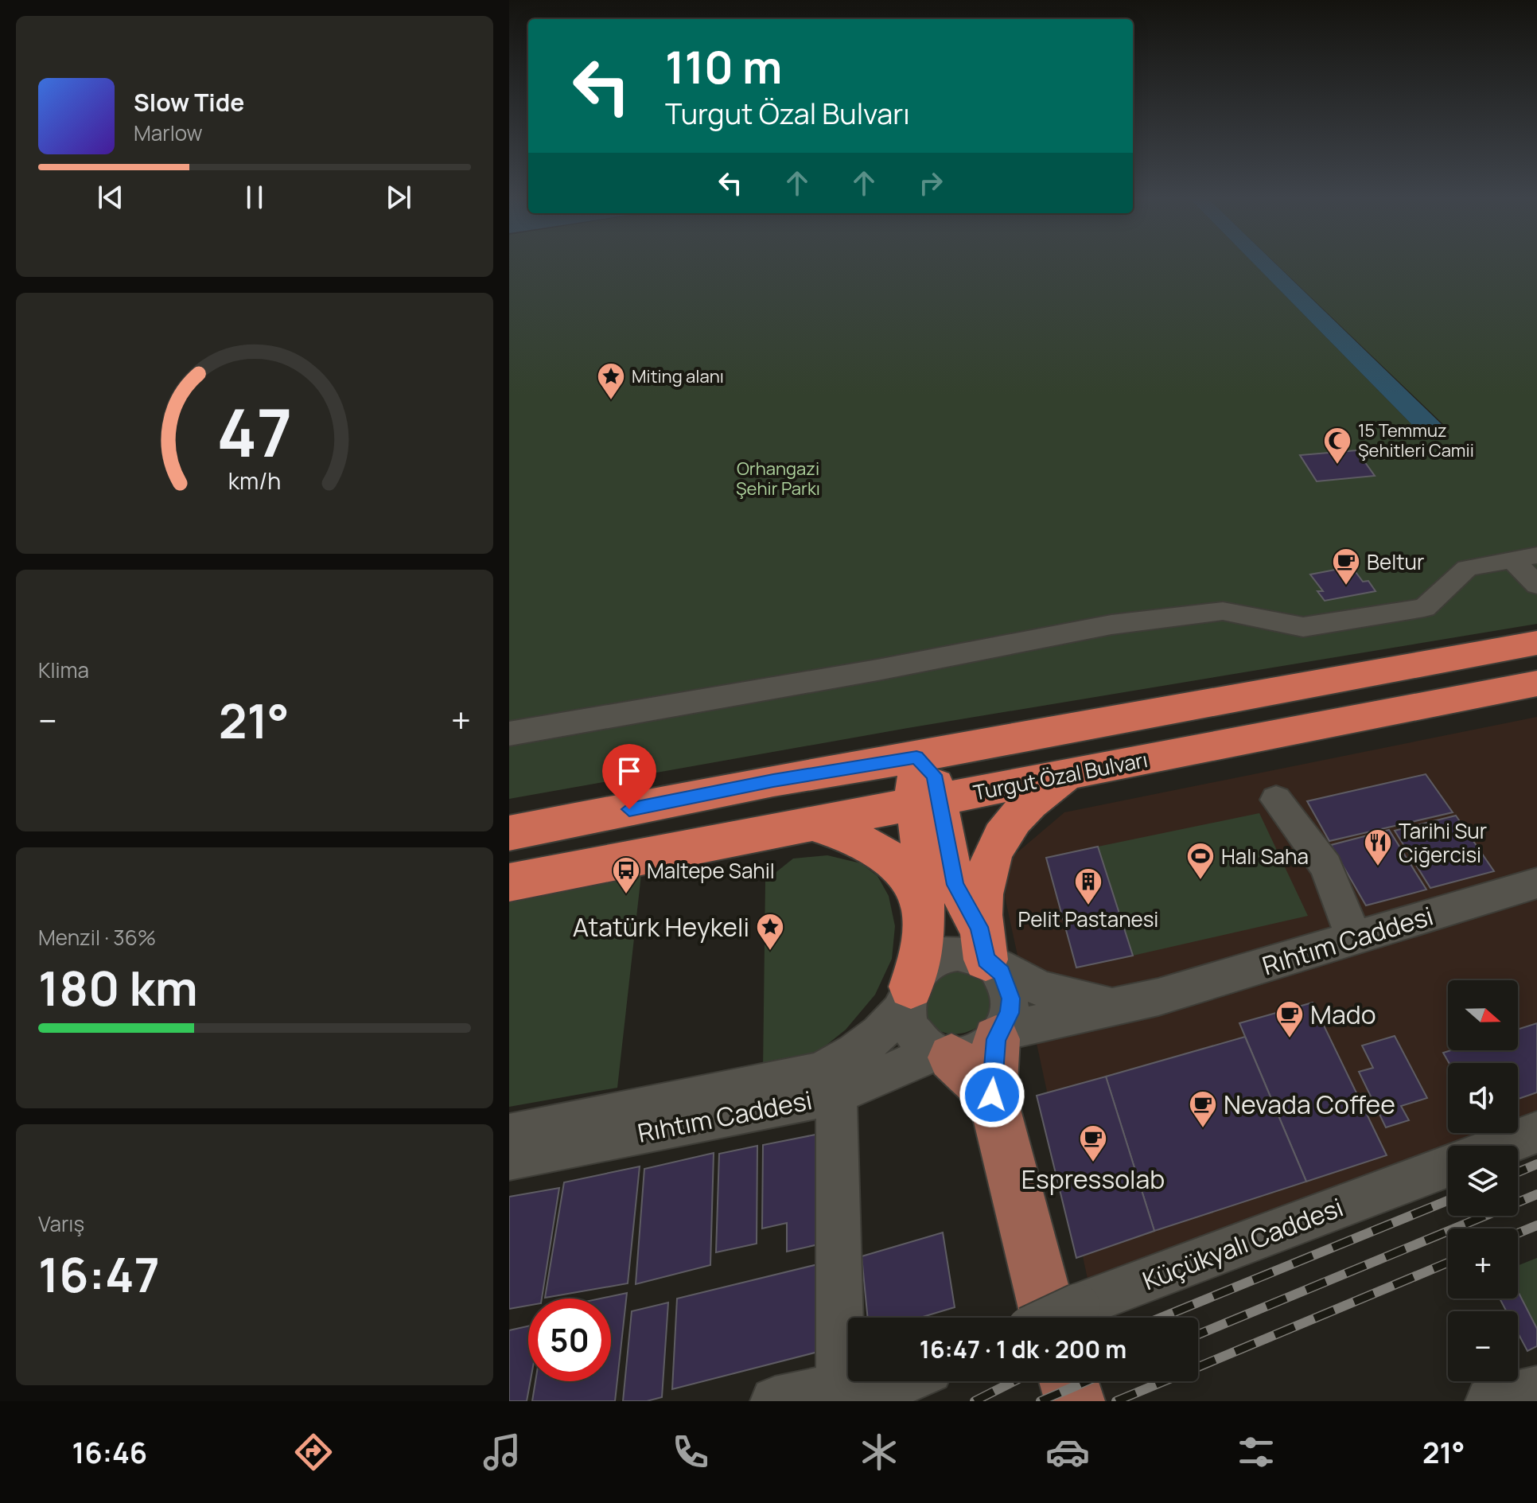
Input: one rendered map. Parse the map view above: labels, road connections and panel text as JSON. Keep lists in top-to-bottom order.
{
  "streets": {
    "highway": ["Turgut Özal Bulvarı"],
    "street": ["Rıhtım Caddesi", "Küçükyalı Caddesi"]
  },
  "parks": ["Orhangazi Şehir Parkı"],
  "places": {
    "place": ["Miting alanı", "Atatürk Heykeli"],
    "mosque": ["15 Temmuz Şehitleri Camii"],
    "cafe": [
      "Beltur",
      "Mado",
      "Nevada Coffee",
      "Espressolab"
    ],
    "restaurant": ["Tarihi Sur Ciğercisi"],
    "sports": ["Halı Saha"],
    "bus stop": ["Maltepe Sahil"],
    "building": ["Pelit Pastanesi"]
  },
  "north": "right",
  "page": {
    "turn": ["110 m", "Turgut Özal Bulvarı"],
    "song": ["Slow Tide", "Marlow"],
    "tile": [
      "Klima",
      ["Menzil · 36%", "180 km"],
      ["Varış", "16:47"]
    ],
    "heat": ["−", "21°", "+"],
    "map_buttons": ["+", "−"],
    "limit": "50",
    "trip": "16:47 · 1 dk · 200 m",
    "tabs": ["16:46", "21°"],
    "gauge": ["47", "km/h"]
  }
}
